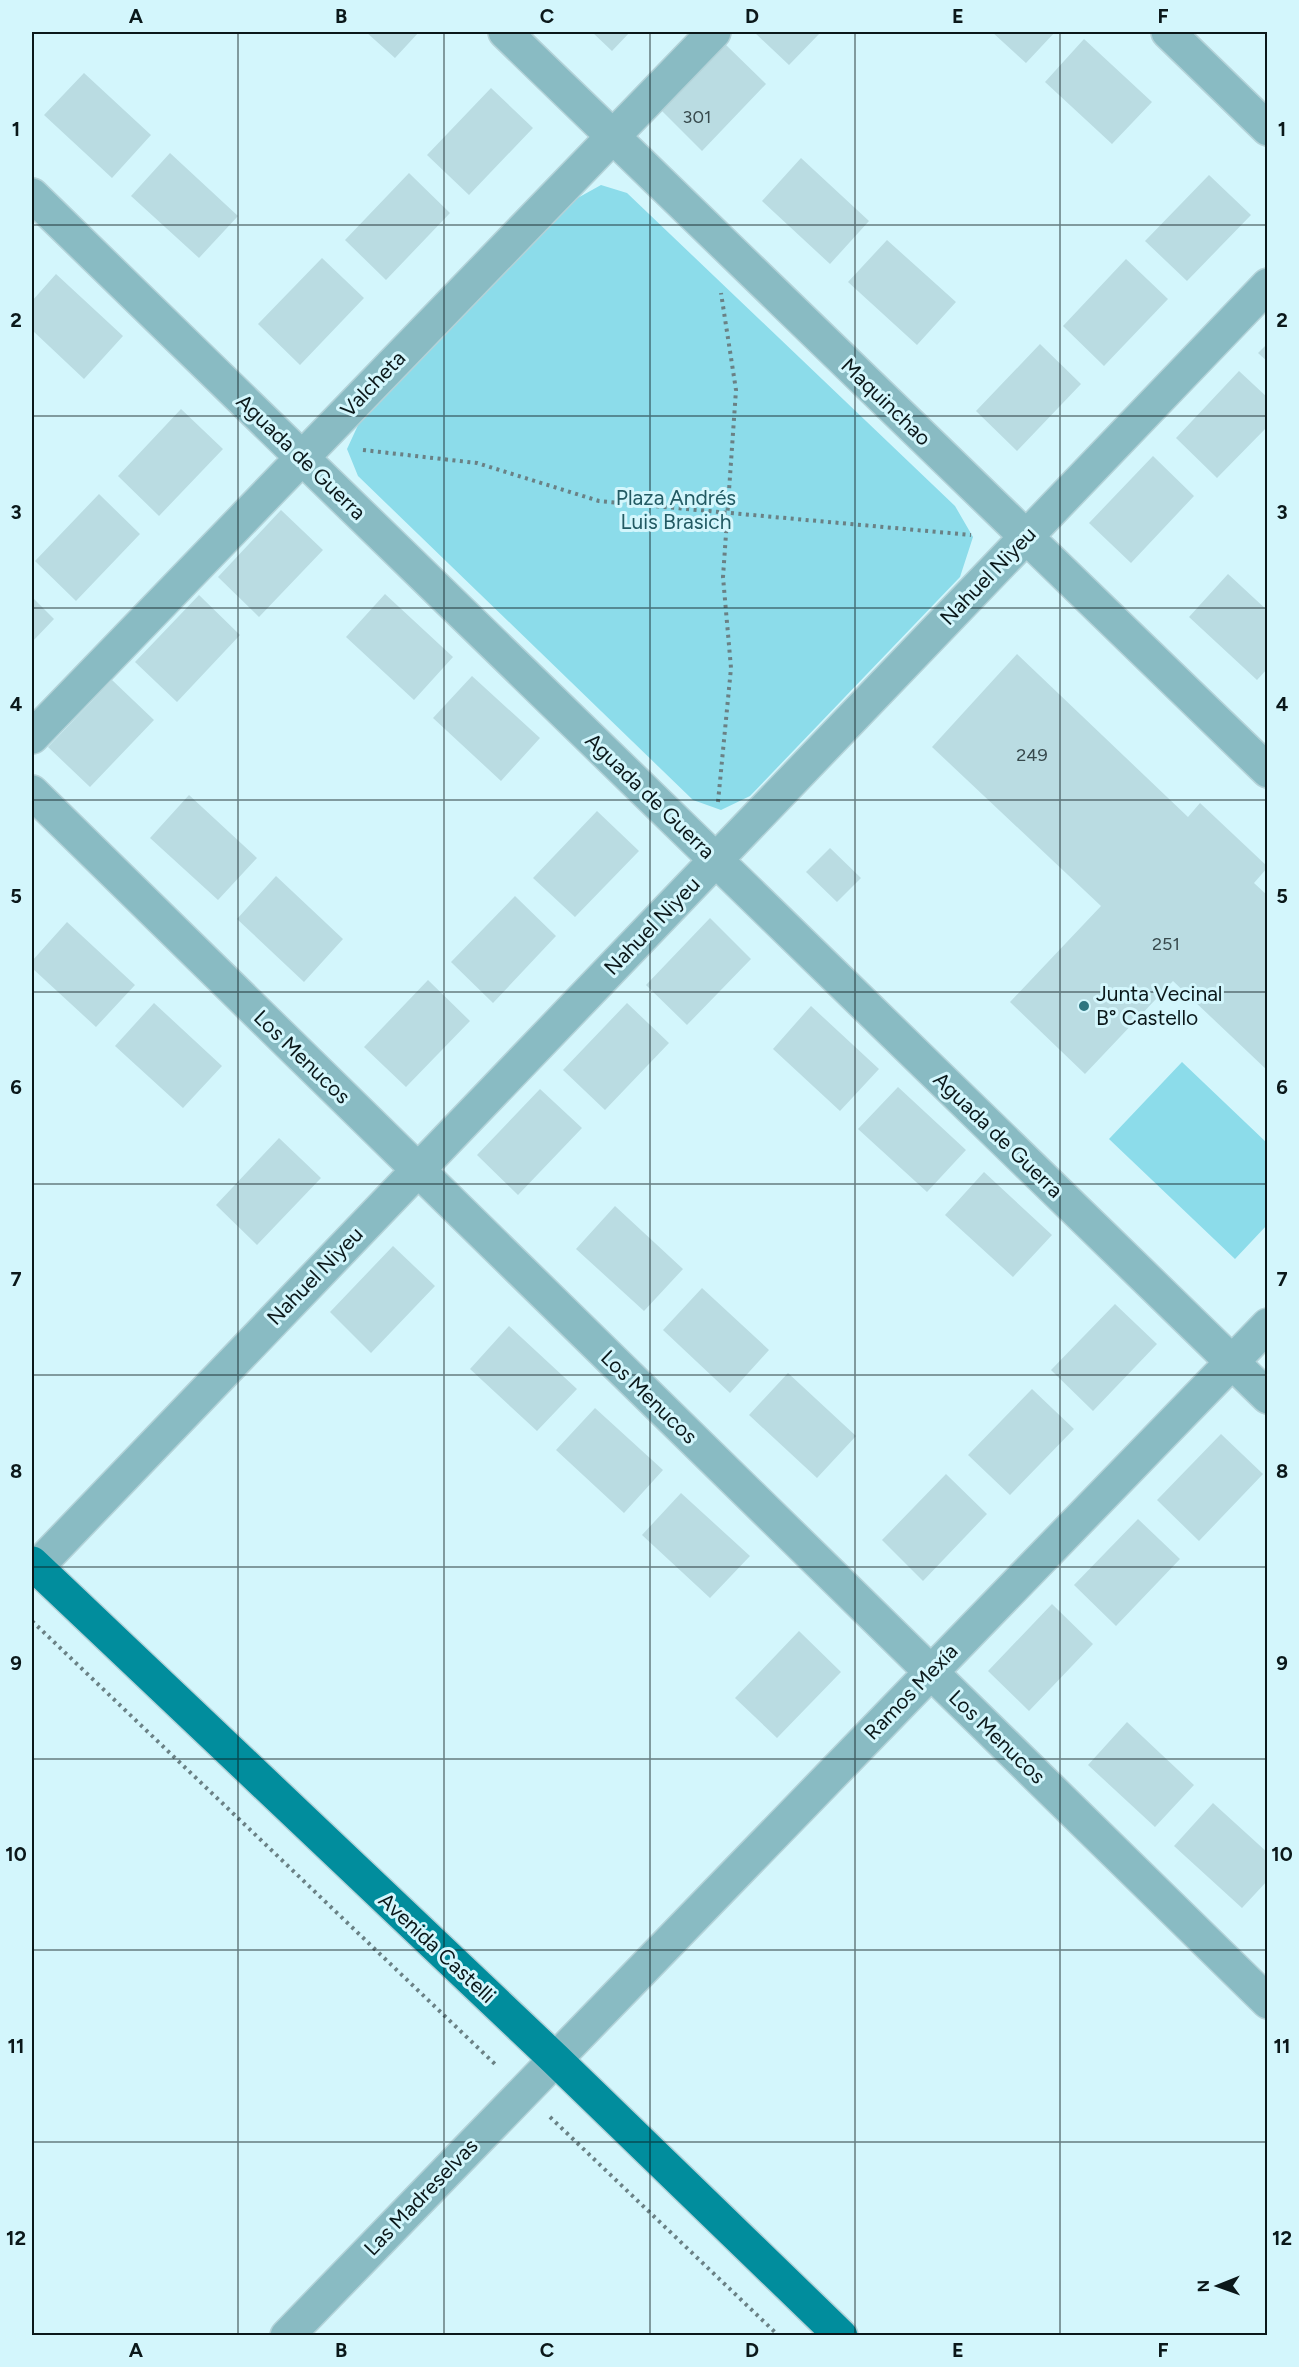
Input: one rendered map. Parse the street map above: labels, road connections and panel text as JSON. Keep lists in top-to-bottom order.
{
  "streets": {
    "main road": ["Avenida Castelli"],
    "street": [
      "Valcheta",
      "Maquinchao",
      "Aguada de Guerra",
      "Nahuel Niyeu",
      "Los Menucos",
      "Ramos Mexía",
      "Las Madreselvas"
    ]
  },
  "crossings": [
    ["Valcheta", "Maquinchao"],
    ["Valcheta", "Aguada de Guerra"],
    ["Maquinchao", "Nahuel Niyeu"],
    ["Aguada de Guerra", "Nahuel Niyeu"],
    ["Aguada de Guerra", "Ramos Mexía"],
    ["Nahuel Niyeu", "Los Menucos"],
    ["Nahuel Niyeu", "Avenida Castelli"],
    ["Los Menucos", "Ramos Mexía"],
    ["Ramos Mexía", "Avenida Castelli"],
    ["Ramos Mexía", "Las Madreselvas"],
    ["Avenida Castelli", "Las Madreselvas"]
  ],
  "parks": ["Plaza Andrés Luis Brasich"],
  "places": ["Junta Vecinal B° Castello"],
  "house_numbers": ["301", "249", "251"],
  "north": "left",
  "grid": {
    "columns": [
      "A",
      "B",
      "C",
      "D",
      "E",
      "F"
    ],
    "rows": [
      "1",
      "2",
      "3",
      "4",
      "5",
      "6",
      "7",
      "8",
      "9",
      "10",
      "11",
      "12"
    ]
  }
}
